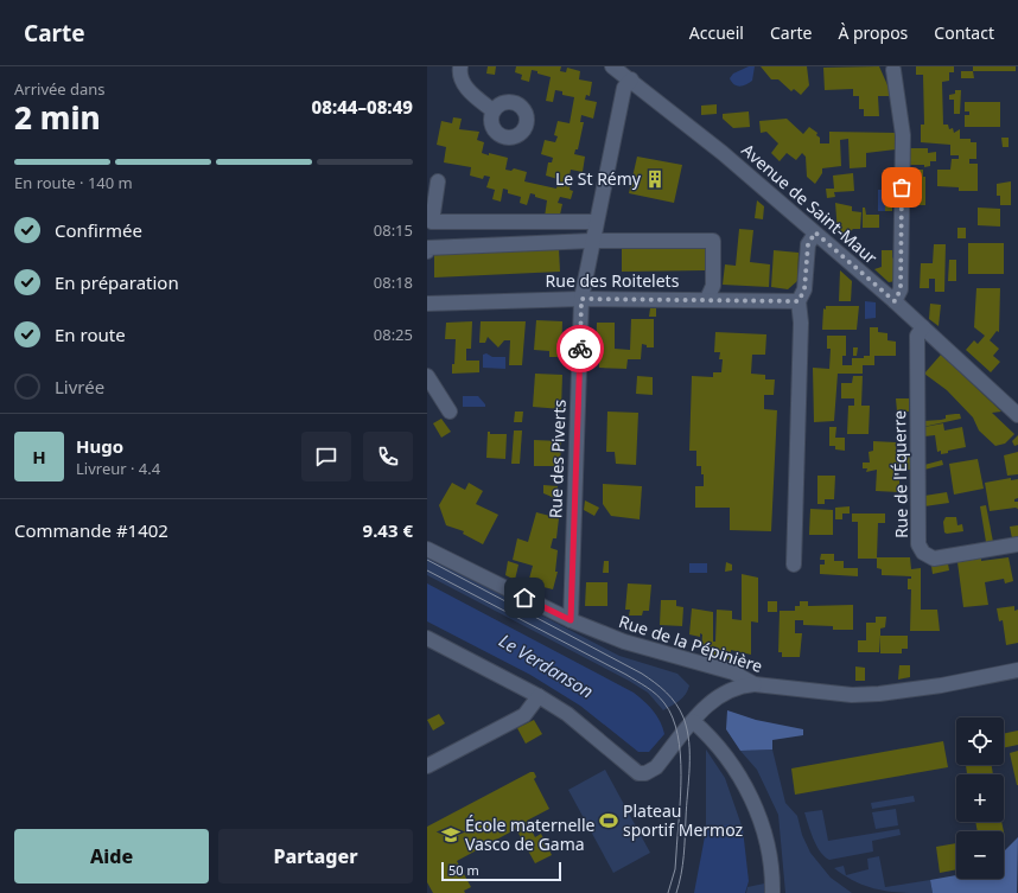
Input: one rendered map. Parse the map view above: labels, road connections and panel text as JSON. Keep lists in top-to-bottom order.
{
  "streets": {
    "street": [
      "Avenue de Saint-Maur",
      "Rue des Roitelets",
      "Rue des Piverts",
      "Rue de l'Équerre",
      "Rue de la Pépinière"
    ]
  },
  "crossings": [
    ["Avenue de Saint-Maur", "Rue des Piverts"],
    ["Avenue de Saint-Maur", "Rue de l'Équerre"],
    ["Rue des Roitelets", "Rue des Piverts"],
    ["Rue des Piverts", "Rue de la Pépinière"]
  ],
  "water": ["Le Verdanson"],
  "places": {
    "building": ["Le St Rémy"],
    "sports": ["Plateau sportif Mermoz"],
    "school or university": ["École maternelle Vasco de Gama"]
  },
  "scale_bar": "50 m",
  "page": {
    "header": "Carte",
    "nav": [
      "Accueil",
      "Carte",
      "À propos",
      "Contact"
    ],
    "heading": ["2 min", "Arrivée dans", "08:44–08:49"],
    "panel": [
      "Hugo",
      "Livreur · 4.4",
      "Commande #1402",
      "9.43 €"
    ],
    "bar": "En route · 140 m",
    "list": [
      ["Confirmée", "08:15"],
      ["En préparation", "08:18"],
      ["En route", "08:25"],
      "Livrée"
    ],
    "round": "H",
    "map_buttons": ["+", "−"],
    "buttons": ["Aide", "Partager"],
    "scale": "50 m"
  }
}
